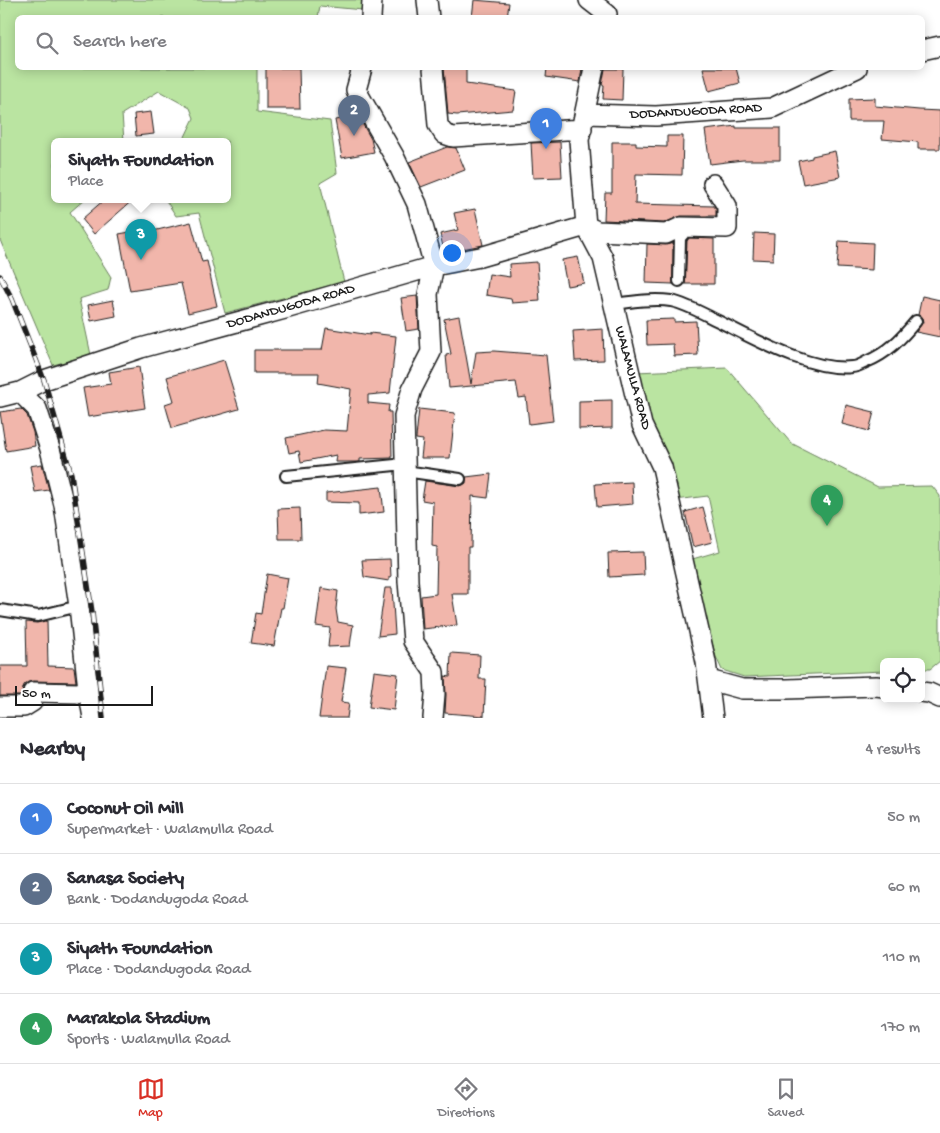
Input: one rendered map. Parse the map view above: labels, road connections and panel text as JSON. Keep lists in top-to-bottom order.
{
  "streets": {
    "street": ["DODANDUGODA ROAD", "WALAMULLA ROAD"]
  },
  "crossings": [
    ["DODANDUGODA ROAD", "WALAMULLA ROAD"]
  ],
  "scale_bar": "50 m",
  "page": {
    "search": "Search here",
    "pins": [
      "2",
      "1",
      "3",
      "4"
    ],
    "popup": ["Siyath Foundation", "Place"],
    "scale": "50 m",
    "heading": ["Nearby", "4 results"],
    "list": [
      {
        "mark": "1",
        "name": "Coconut Oil Mill",
        "note": "Supermarket · Walamulla Road",
        "value": "50 m"
      },
      {
        "mark": "2",
        "name": "Sanasa Society",
        "note": "Bank · Dodandugoda Road",
        "value": "60 m"
      },
      {
        "mark": "3",
        "name": "Siyath Foundation",
        "note": "Place · Dodandugoda Road",
        "value": "110 m"
      },
      {
        "mark": "4",
        "name": "Marakola Stadium",
        "note": "Sports · Walamulla Road",
        "value": "170 m"
      }
    ],
    "nav": ["Map", "Directions", "Saved"]
  }
}
